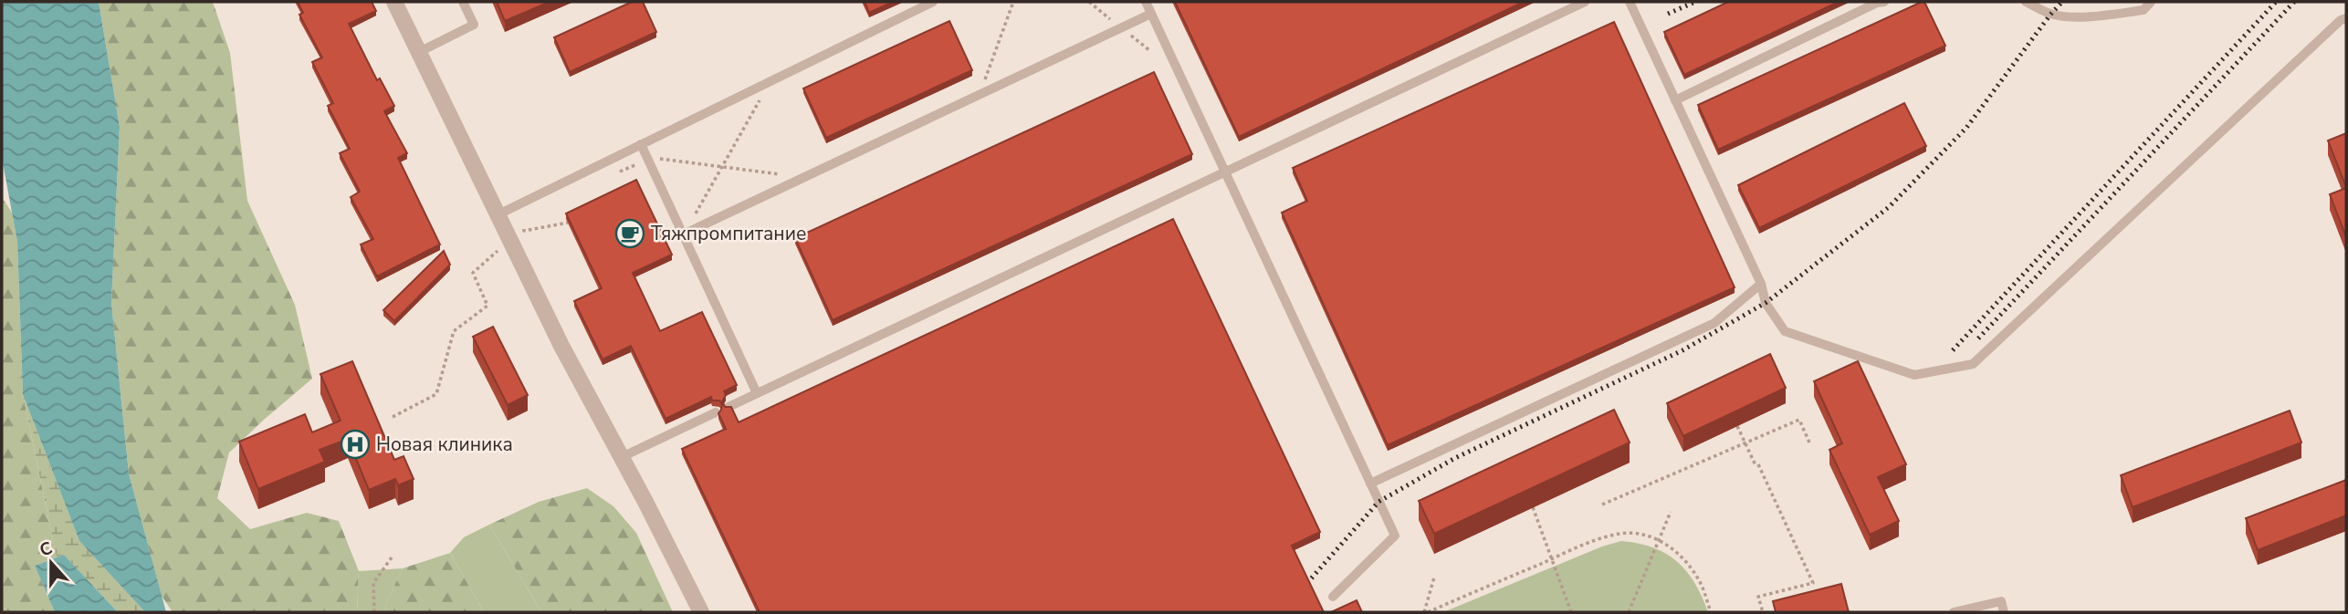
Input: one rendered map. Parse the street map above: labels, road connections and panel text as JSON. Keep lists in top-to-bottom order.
{
  "places": {
    "cafe": ["Тяжпромпитание"],
    "hospital": ["Новая клиника"]
  },
  "north": "top"
}
